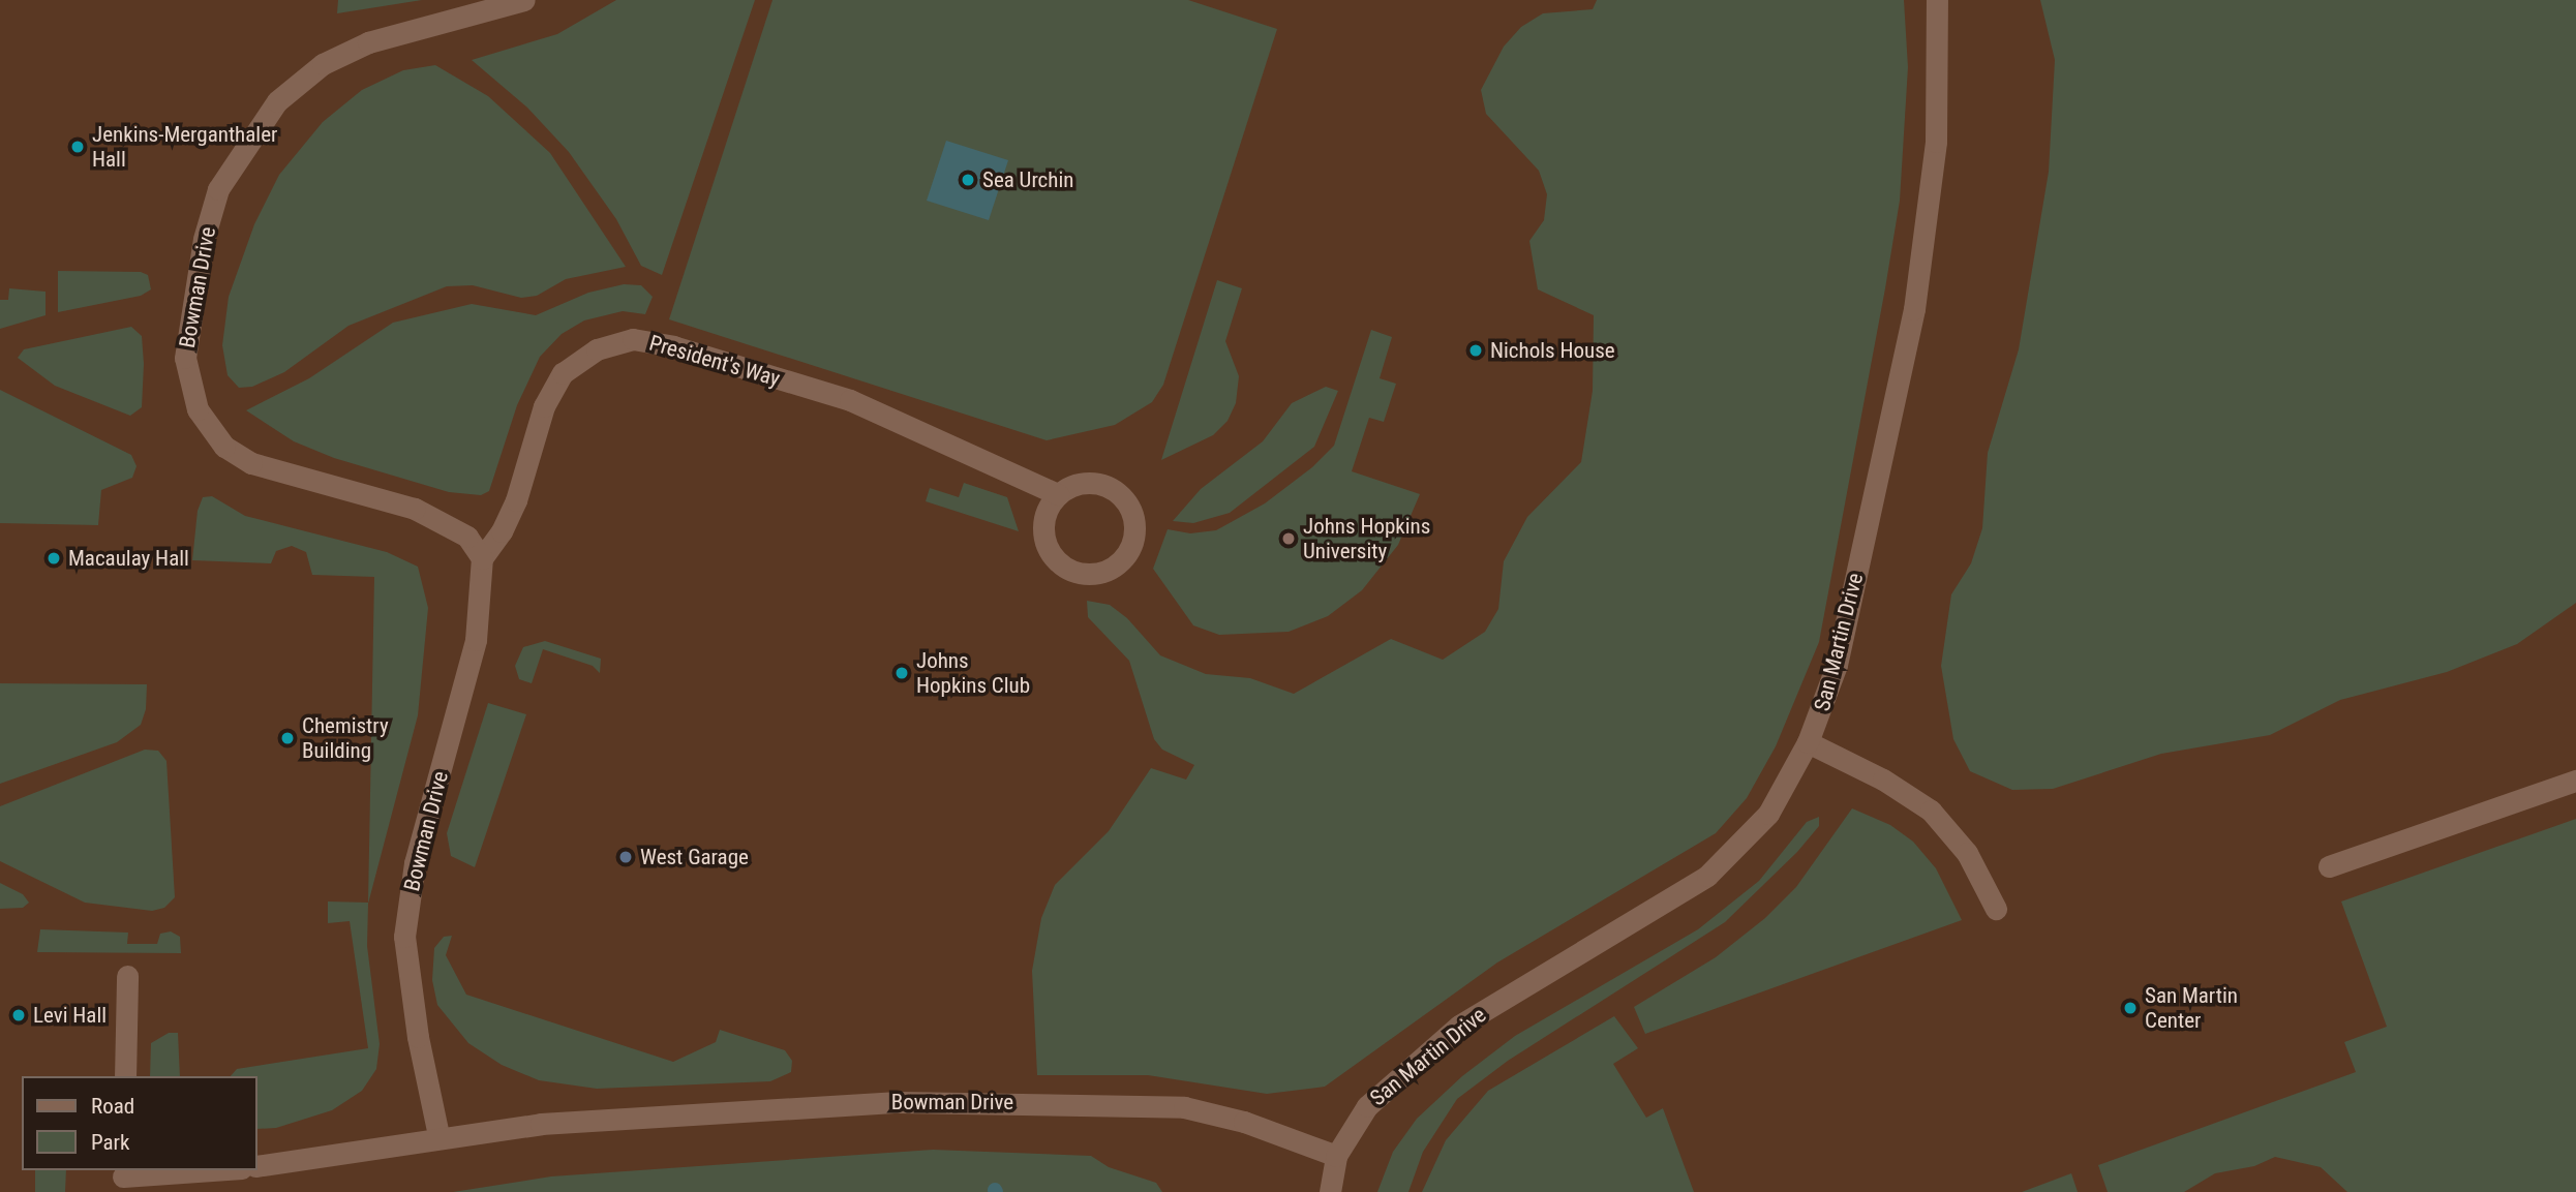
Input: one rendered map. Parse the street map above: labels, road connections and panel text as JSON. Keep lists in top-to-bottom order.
{
  "streets": {
    "street": ["Bowman Drive", "President's Way", "San Martin Drive"]
  },
  "crossings": [
    ["Bowman Drive", "President's Way"],
    ["Bowman Drive", "San Martin Drive"]
  ],
  "places": [
    "Jenkins-Merganthaler Hall",
    "Sea Urchin",
    "Nichols House",
    "Johns Hopkins University",
    "Macaulay Hall",
    "Johns Hopkins Club",
    "Chemistry Building",
    "West Garage",
    "San Martin Center",
    "Levi Hall"
  ],
  "legend": ["Road", "Park"]
}
